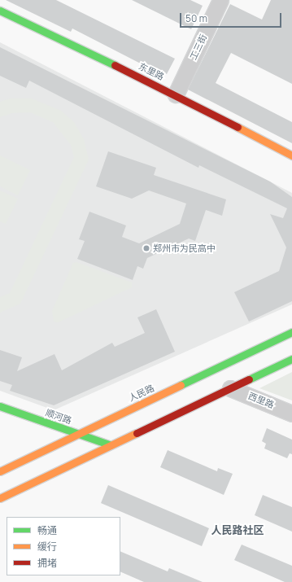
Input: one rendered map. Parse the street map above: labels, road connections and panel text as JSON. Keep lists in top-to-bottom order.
{
  "streets": {
    "main road": ["东里路", "人民路", "顺河路"],
    "street": ["工三街", "西里路"]
  },
  "crossings": [
    ["工三街", "东里路"],
    ["人民路", "顺河路"]
  ],
  "districts": ["人民路社区"],
  "places": ["郑州市为民高中"],
  "legend": ["畅通", "缓行", "拥堵"],
  "scale_bar": "50 m"
}
